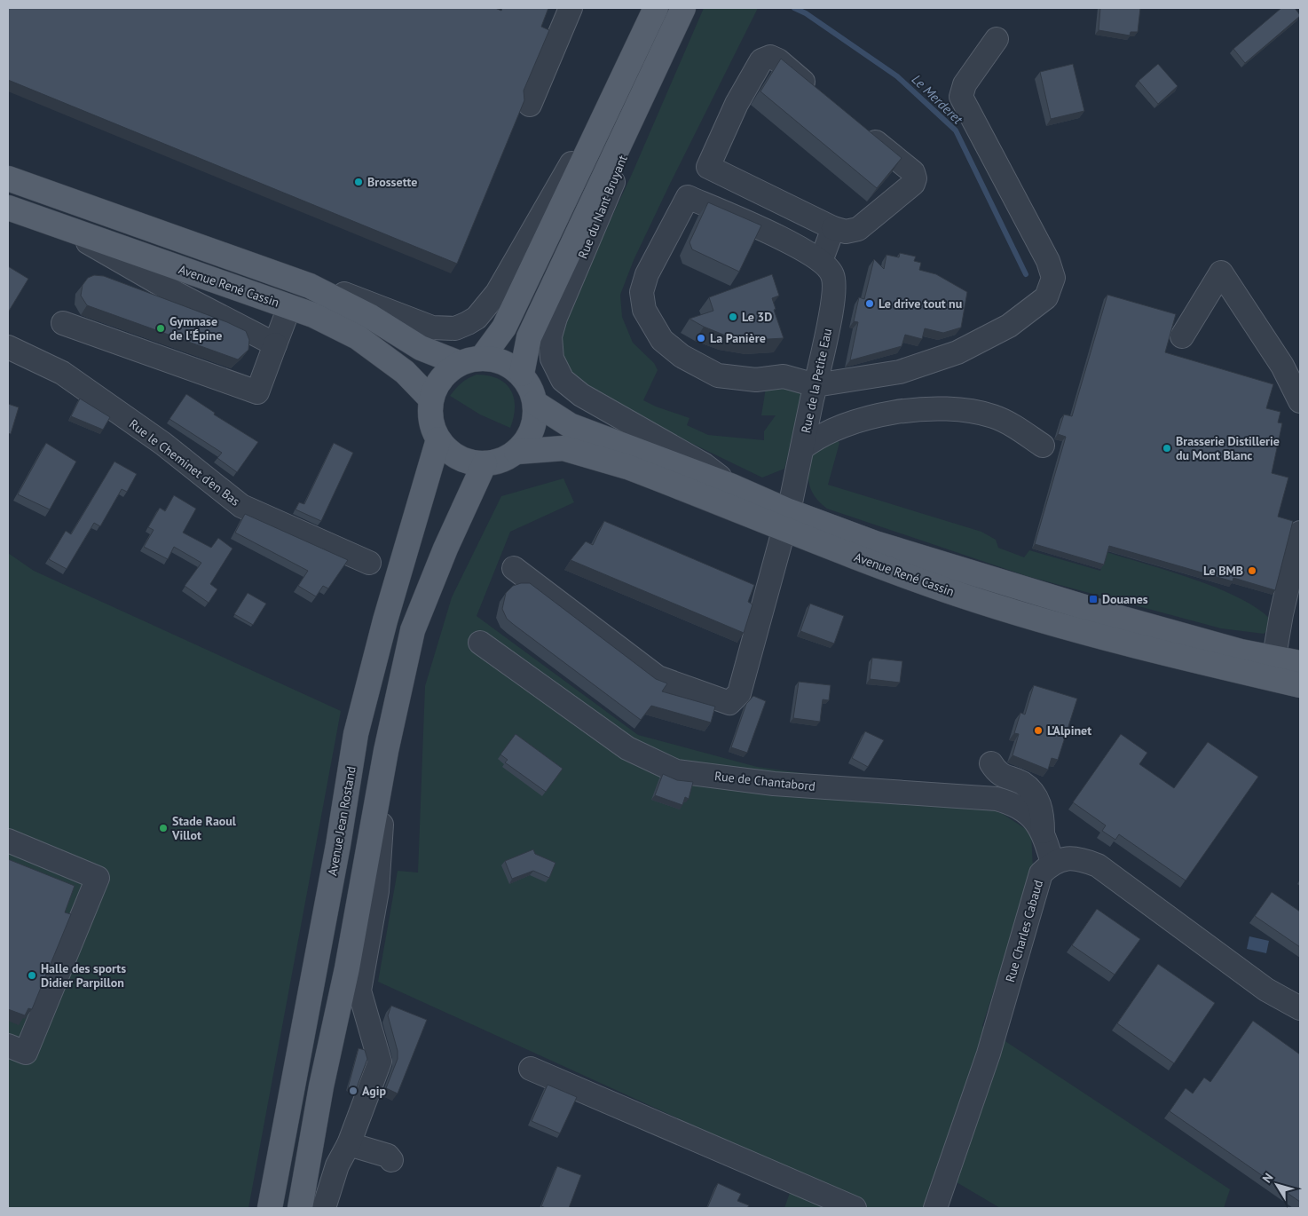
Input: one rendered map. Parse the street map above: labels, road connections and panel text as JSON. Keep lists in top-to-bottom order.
{
  "streets": {
    "main road": ["Rue du Nant Bruyant", "Avenue René Cassin", "Avenue Jean Rostand"],
    "street": [
      "Rue de la Petite Eau",
      "Rue le Cheminet d'en Bas",
      "Rue de Chantabord",
      "Rue Charles Cabaud"
    ]
  },
  "crossings": [
    ["Rue du Nant Bruyant", "Avenue René Cassin"],
    ["Rue du Nant Bruyant", "Avenue Jean Rostand"],
    ["Avenue René Cassin", "Rue de la Petite Eau"],
    ["Avenue René Cassin", "Avenue Jean Rostand"],
    ["Rue de Chantabord", "Rue Charles Cabaud"]
  ],
  "water": ["Le Merderet"],
  "places": {
    "other": [
      "Brossette",
      "Le drive tout nu",
      "Le 3D",
      "Gymnase de l'Épine",
      "La Panière",
      "Brasserie Distillerie du Mont Blanc",
      "Le BMB",
      "L’Alpinet",
      "Stade Raoul Villot",
      "Halle des sports Didier Parpillon",
      "Agip"
    ],
    "transit": ["Douanes"]
  },
  "north": "top left"
}
